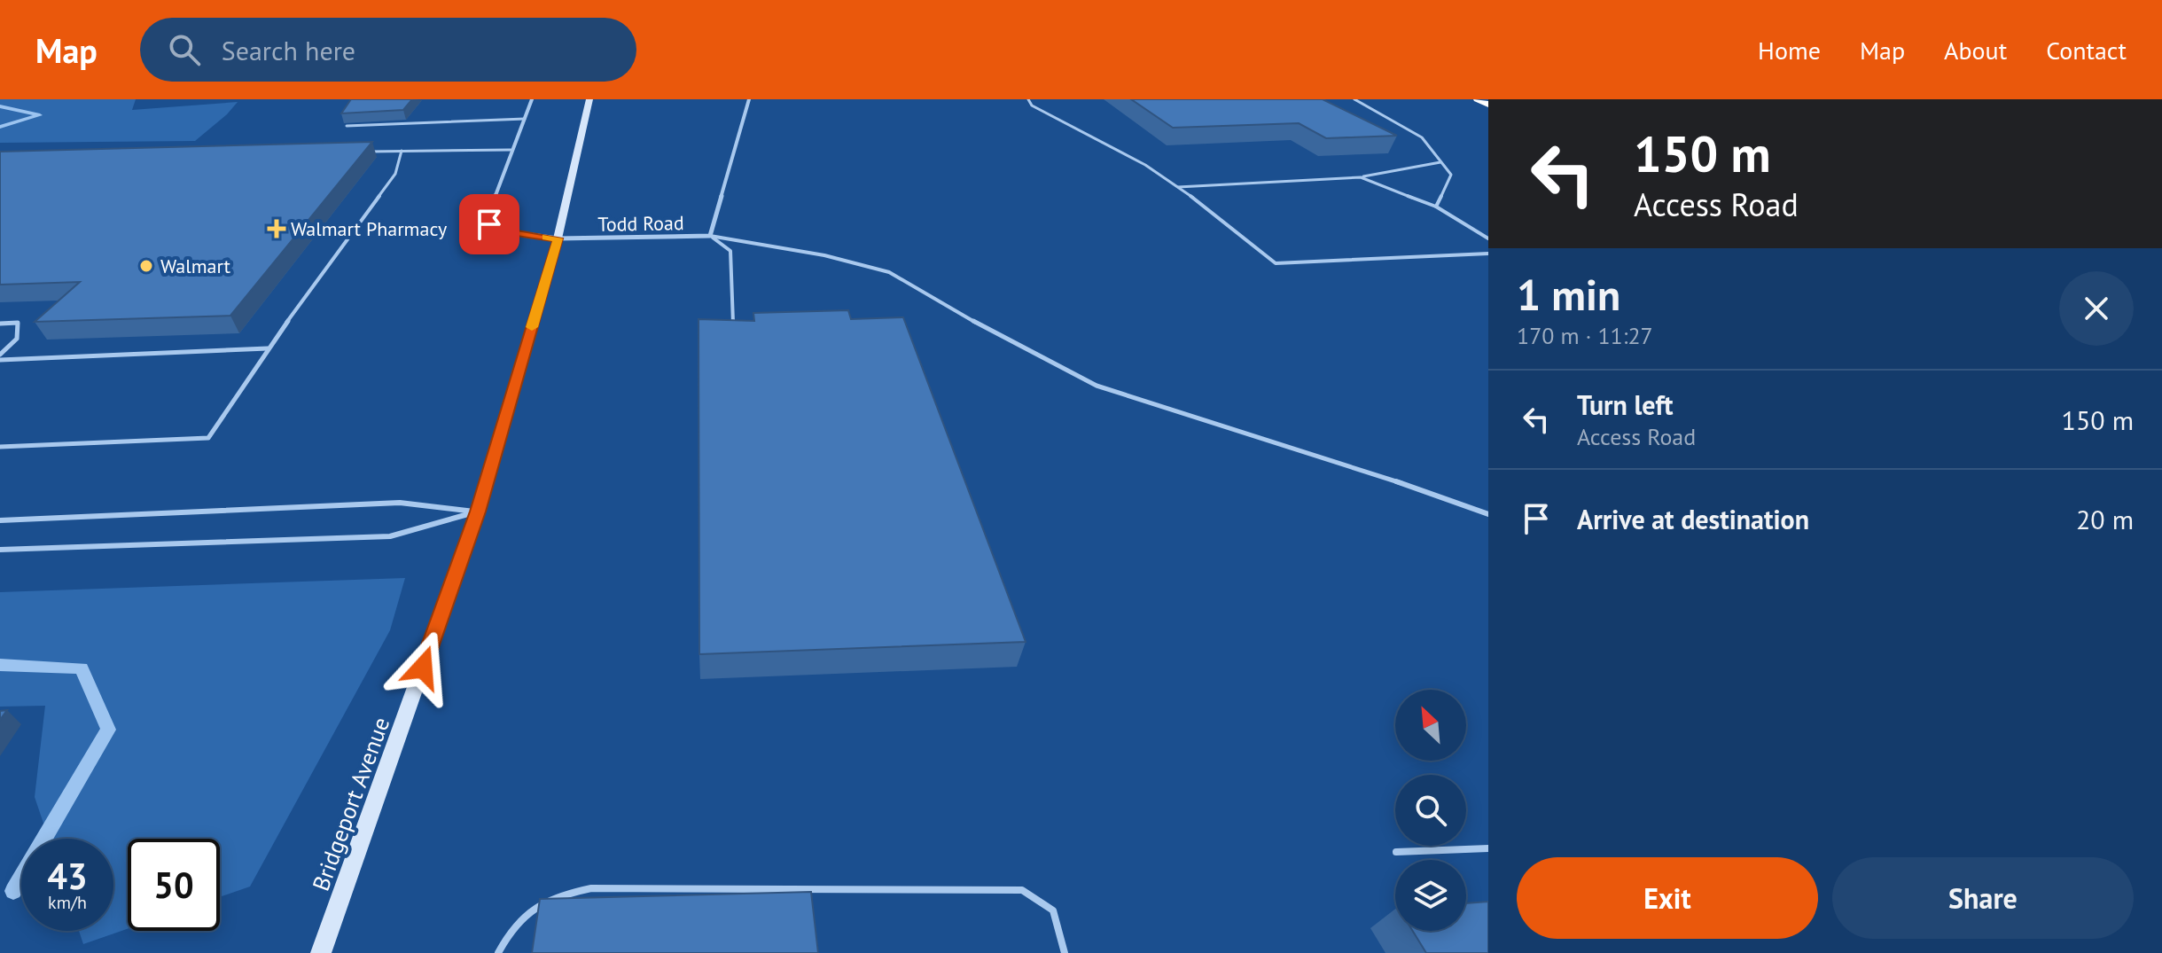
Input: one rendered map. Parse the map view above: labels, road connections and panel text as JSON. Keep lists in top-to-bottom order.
{
  "streets": {
    "main road": ["Bridgeport Avenue"],
    "street": ["Todd Road"]
  },
  "crossings": [
    ["Todd Road", "Bridgeport Avenue"]
  ],
  "places": {
    "health": ["Walmart Pharmacy"],
    "other": ["Walmart"]
  },
  "north": "top left",
  "page": {
    "header": "Map",
    "search": "Search here",
    "nav": [
      "Home",
      "Map",
      "About",
      "Contact"
    ],
    "turn": ["150 m", "Access Road"],
    "heading": ["1 min", "170 m · 11:27"],
    "list": [
      {
        "name": "Turn left",
        "note": "Access Road",
        "value": "150 m"
      },
      {
        "name": "Arrive at destination",
        "value": "20 m"
      }
    ],
    "speed": "43 km/h",
    "limit": "50",
    "buttons": ["Exit", "Share"]
  }
}
